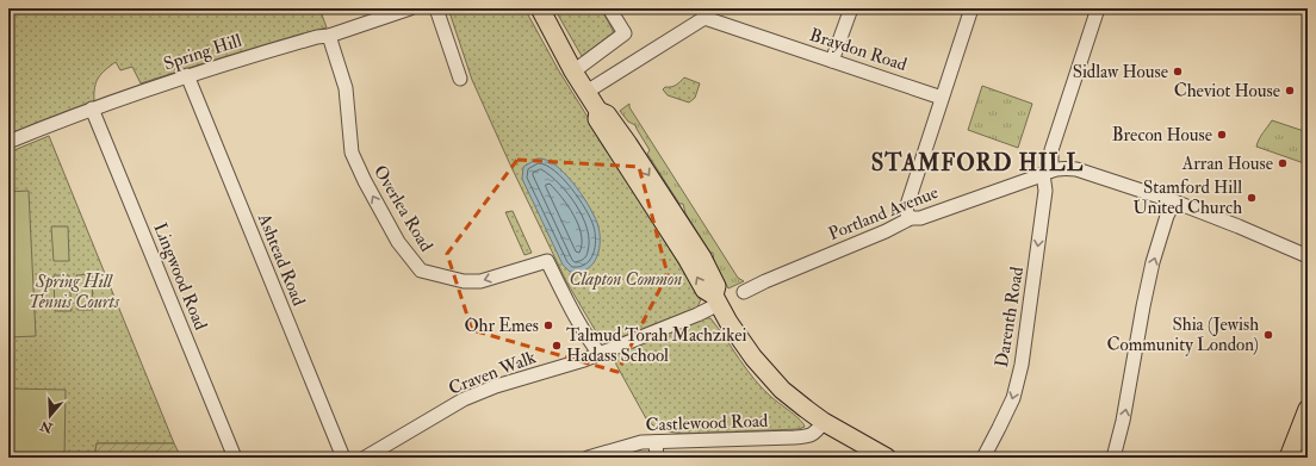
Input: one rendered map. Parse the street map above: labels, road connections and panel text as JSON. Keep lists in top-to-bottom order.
{
  "streets": {
    "street": [
      "Braydon Road",
      "Spring Hill",
      "Overlea Road",
      "Portland Avenue",
      "Ashtead Road",
      "Lingwood Road",
      "Darenth Road",
      "Craven Walk",
      "Castlewood Road"
    ]
  },
  "crossings": [
    ["Spring Hill", "Overlea Road"],
    ["Spring Hill", "Ashtead Road"],
    ["Spring Hill", "Lingwood Road"],
    ["Overlea Road", "Craven Walk"],
    ["Portland Avenue", "Darenth Road"]
  ],
  "one_way": ["Overlea Road"],
  "districts": ["STAMFORD HILL"],
  "parks": ["Clapton Common", "Spring Hill Tennis Courts"],
  "places": [
    "Sidlaw House",
    "Cheviot House",
    "Brecon House",
    "Arran House",
    "Stamford Hill United Church",
    "Ohr Emes",
    "Shia (Jewish Community London)",
    "Talmud Torah Machzikei Hadass School"
  ],
  "north": "bottom"
}
